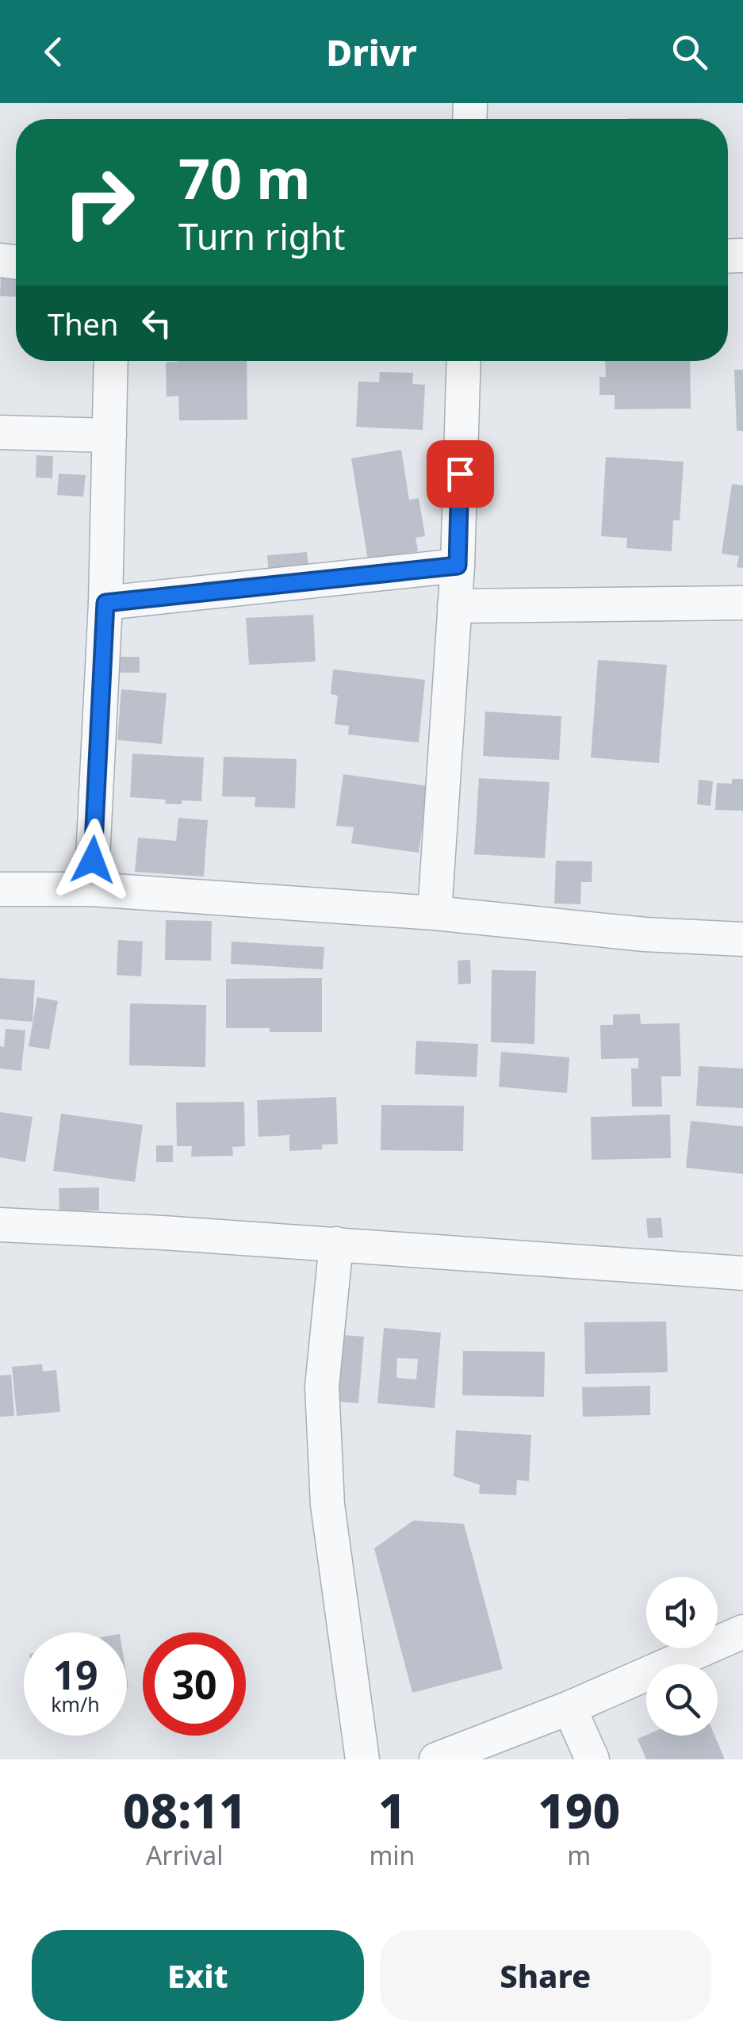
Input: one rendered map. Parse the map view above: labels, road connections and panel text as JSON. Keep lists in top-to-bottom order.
{
  "page": {
    "header": "Drivr",
    "turn": ["70 m", "Turn right"],
    "then": "Then",
    "speed": "19 km/h",
    "limit": "30",
    "eta": [
      "08:11",
      "Arrival",
      "1",
      "min",
      "190",
      "m"
    ],
    "buttons": ["Exit", "Share"]
  }
}
